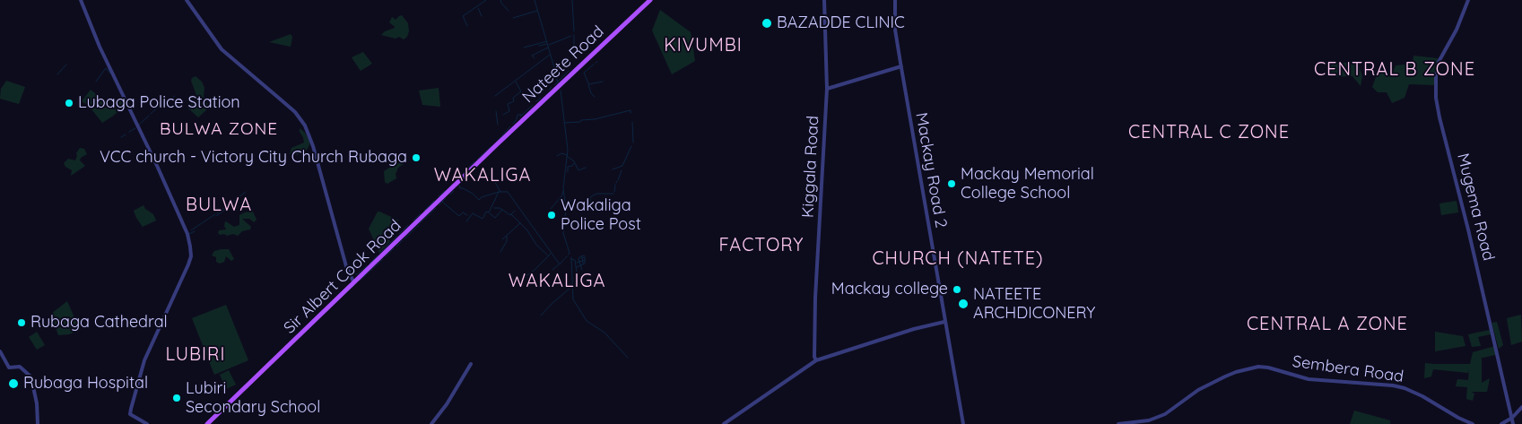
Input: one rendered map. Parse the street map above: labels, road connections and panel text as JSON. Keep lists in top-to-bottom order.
{
  "streets": {
    "main road": ["Nateete Road", "Sir Albert Cook Road"],
    "street": [
      "Kiggala Road",
      "Mackay Road 2",
      "Mugema Road",
      "Sembera Road"
    ]
  },
  "crossings": [
    ["Nateete Road", "Sir Albert Cook Road"]
  ],
  "districts": [
    "KIVUMBI",
    "CENTRAL B ZONE",
    "BULWA ZONE",
    "CENTRAL C ZONE",
    "WAKALIGA",
    "BULWA",
    "FACTORY",
    "CHURCH (NATETE)",
    "WAKALIGA",
    "CENTRAL A ZONE",
    "LUBIRI"
  ],
  "places": [
    "BAZADDE CLINIC",
    "Lubaga Police Station",
    "VCC church - Victory City Church Rubaga",
    "Mackay Memorial College School",
    "Wakaliga Police Post",
    "Mackay college",
    "NATEETE ARCHDICONERY",
    "Rubaga Cathedral",
    "Rubaga Hospital",
    "Lubiri Secondary School"
  ]
}
